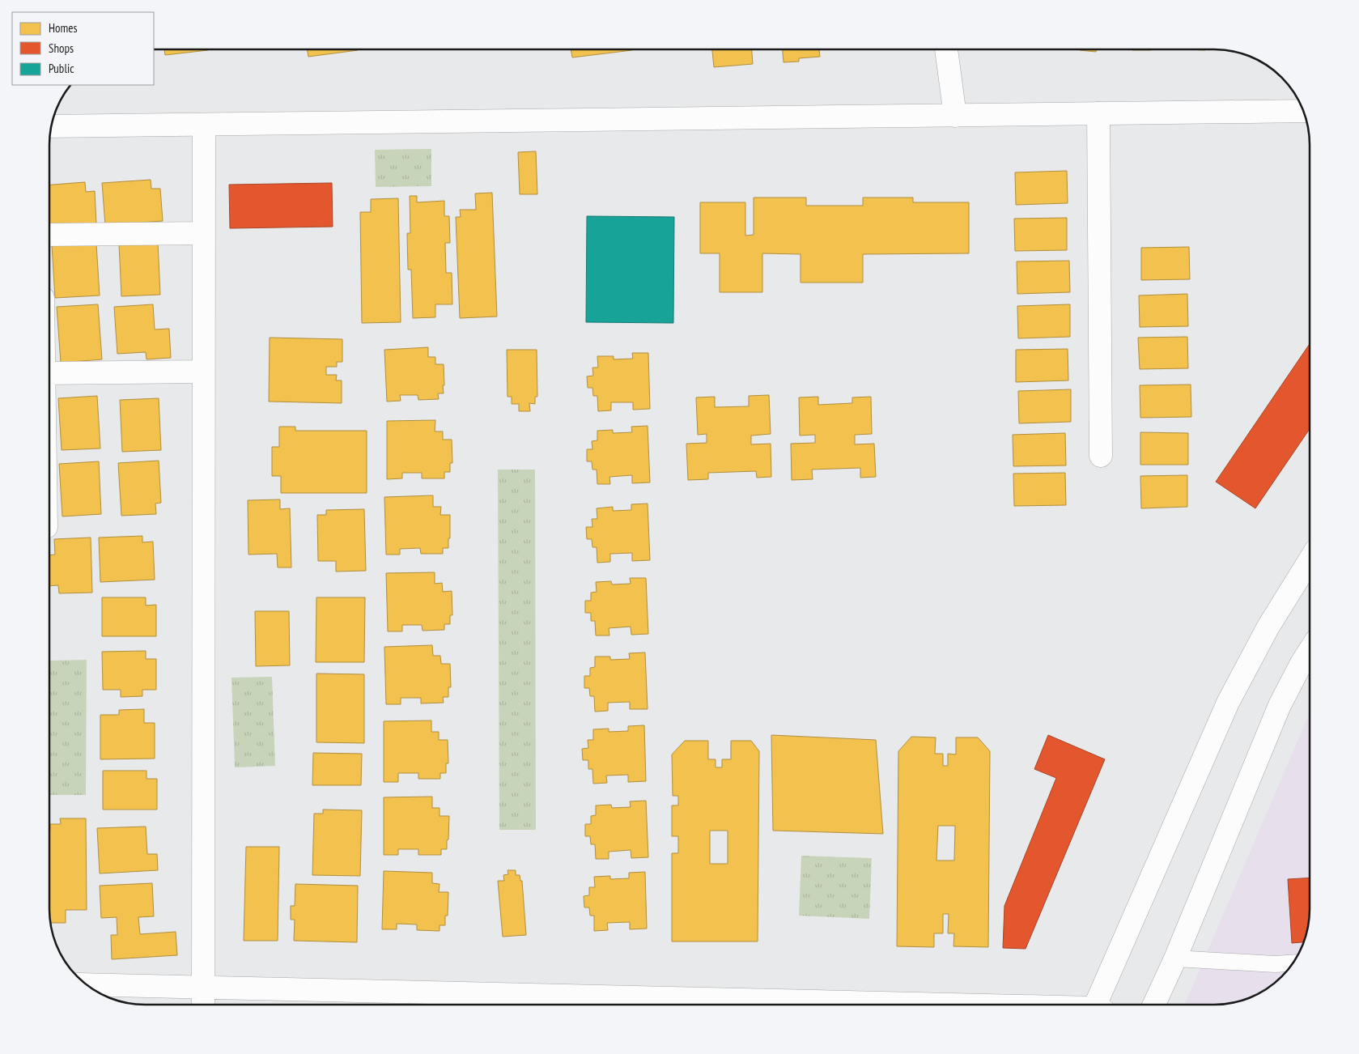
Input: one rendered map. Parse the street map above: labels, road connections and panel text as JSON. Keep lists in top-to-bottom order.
{
  "legend": ["Homes", "Shops", "Public"]
}
